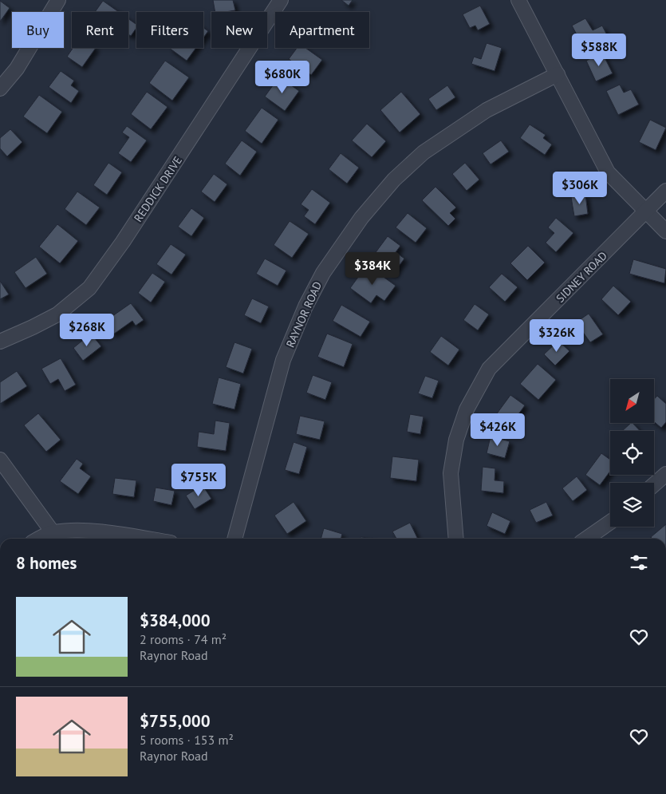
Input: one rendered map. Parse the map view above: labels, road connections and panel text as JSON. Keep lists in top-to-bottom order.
{
  "streets": {
    "street": ["REDDICK DRIVE", "SIDNEY ROAD", "RAYNOR ROAD"]
  },
  "north": "bottom left",
  "page": {
    "chip": [
      "Buy",
      "Rent",
      "Filters",
      "New",
      "Apartment"
    ],
    "price": [
      "$588K",
      "$680K",
      "$306K",
      "$384K",
      "$268K",
      "$326K",
      "$426K",
      "$755K"
    ],
    "heading": "8 homes",
    "list": [
      {
        "name": "$384,000",
        "note": "2 rooms · 74 m² · Raynor Road"
      },
      {
        "name": "$755,000",
        "note": "5 rooms · 153 m² · Raynor Road"
      }
    ]
  }
}
